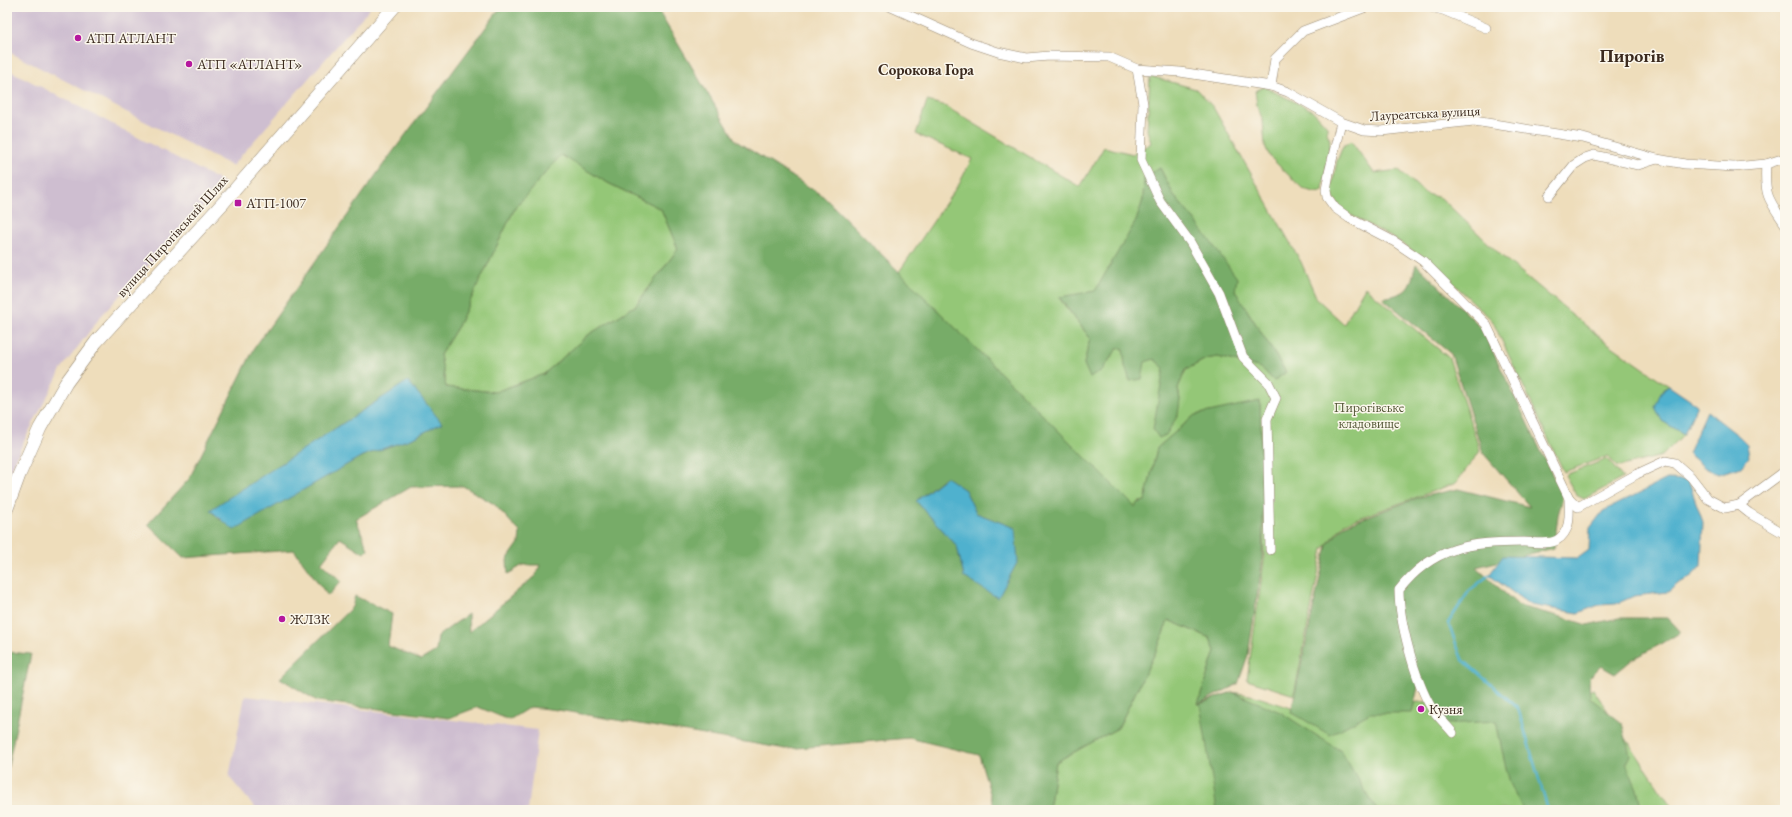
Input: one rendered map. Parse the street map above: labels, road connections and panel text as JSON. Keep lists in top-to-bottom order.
{
  "streets": {
    "street": ["Лауреатська вулиця", "вулиця Пирогівський Шлях"]
  },
  "districts": ["Пирогів", "Сорокова Гора"],
  "parks": ["Пирогівське кладовище"],
  "places": {
    "other": [
      "АТП АТЛАНТ",
      "АТП «АТЛАНТ»",
      "ЖЛЗК",
      "Кузня"
    ],
    "transit": ["АТП-1007"]
  }
}
